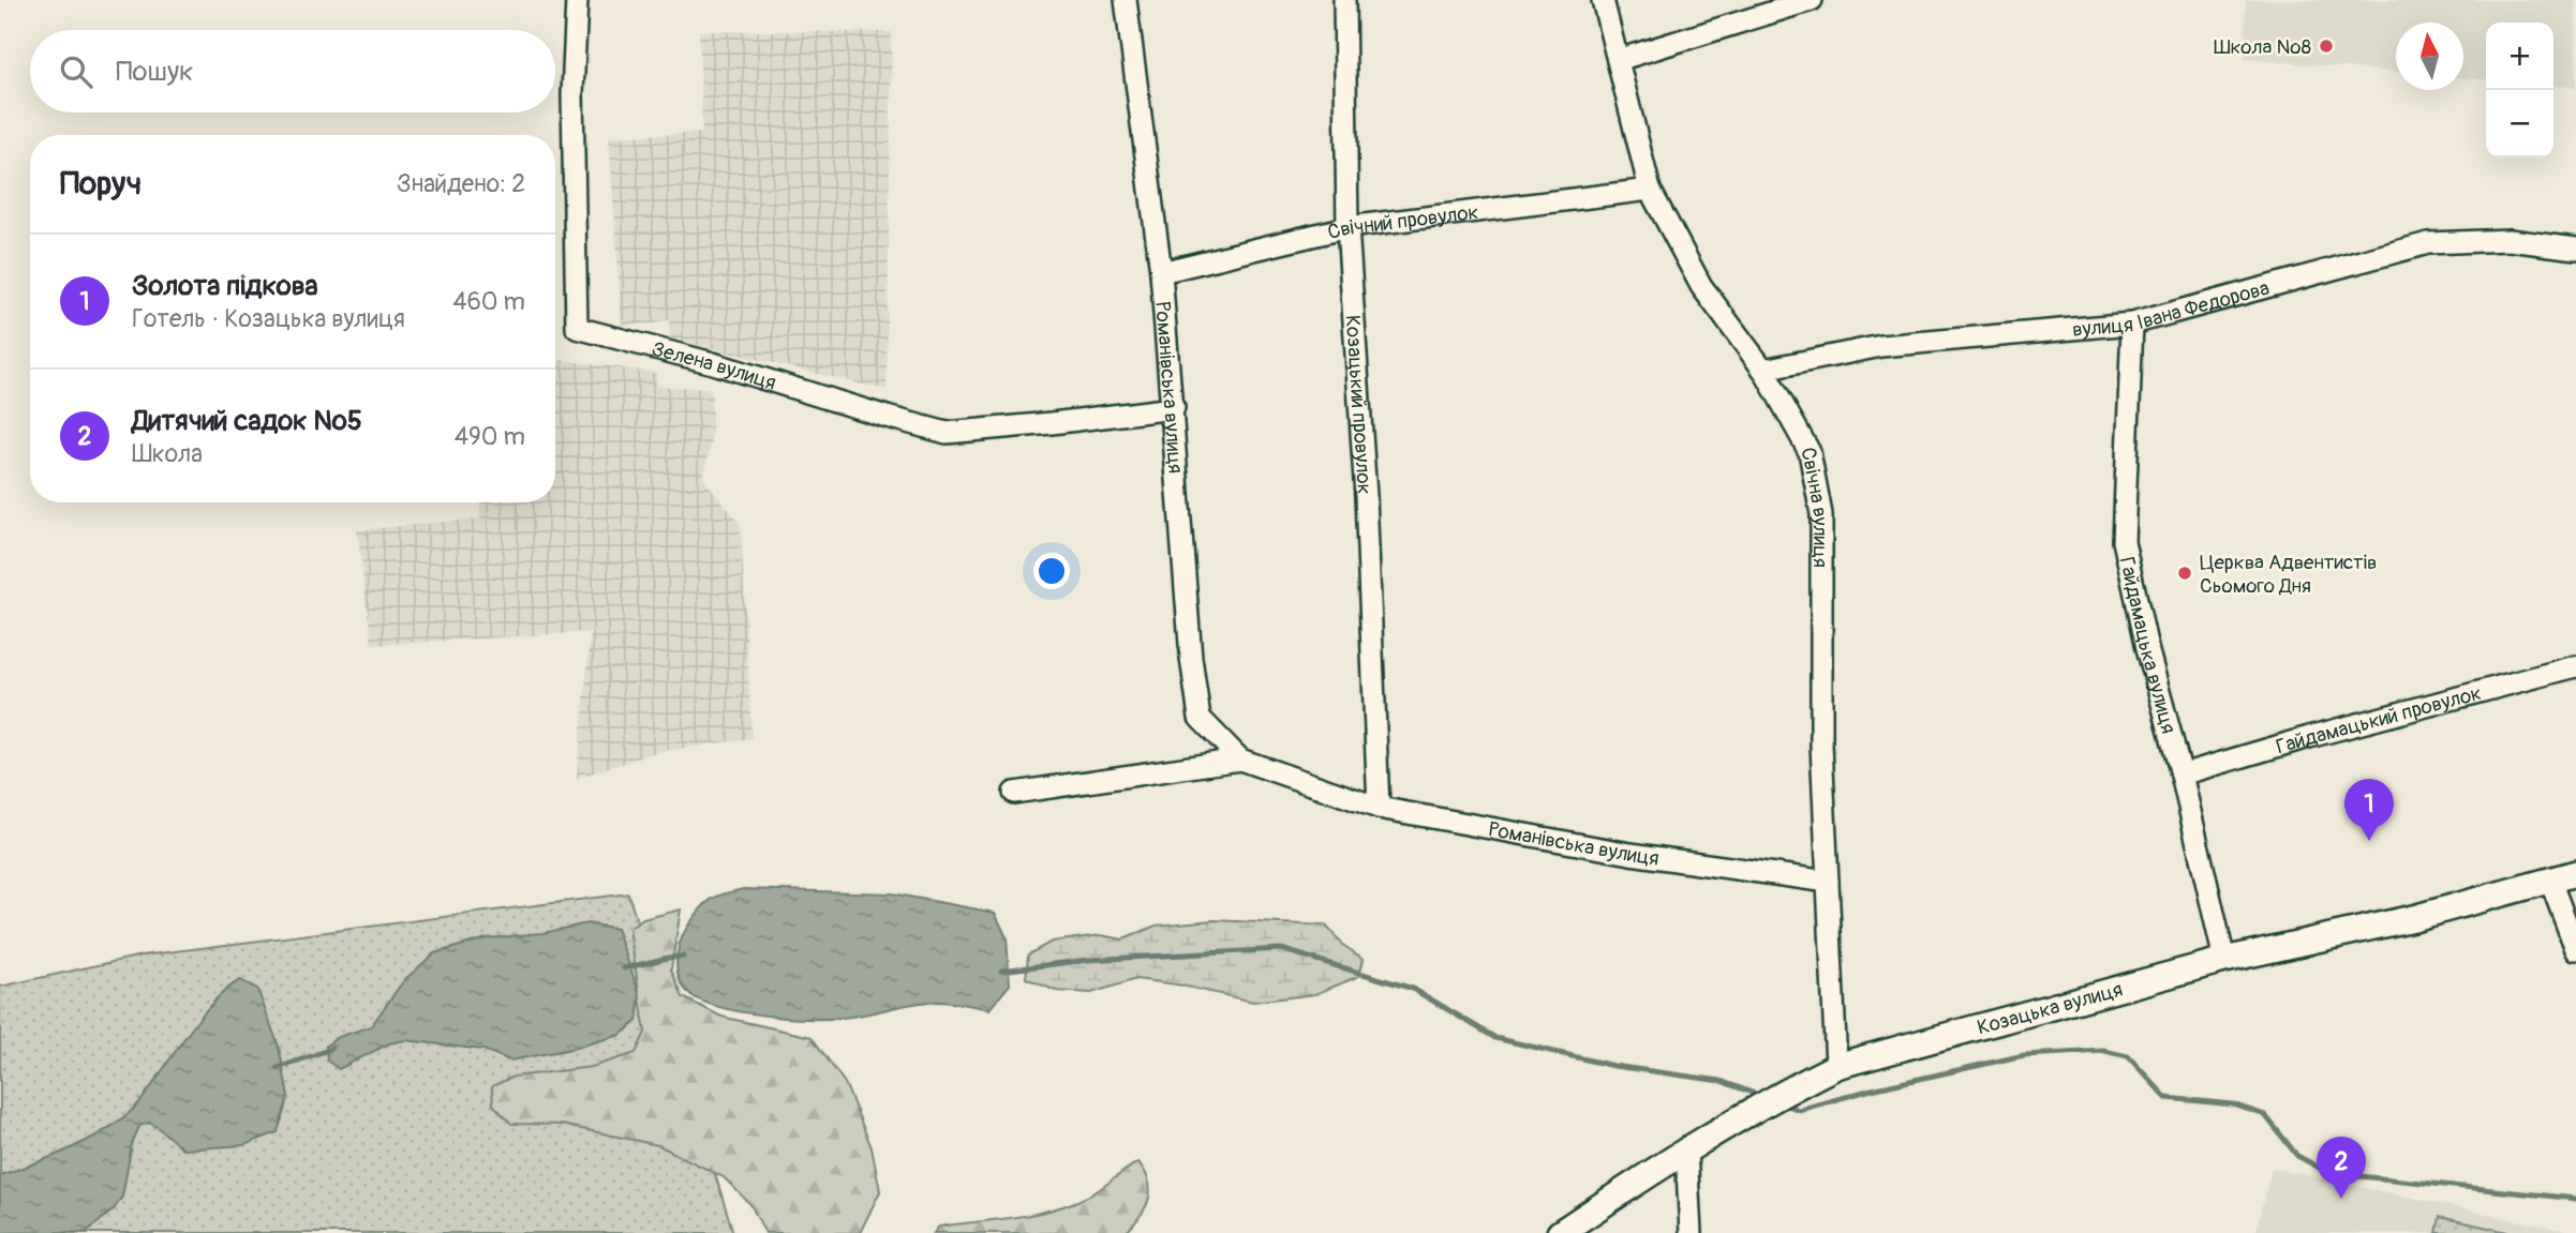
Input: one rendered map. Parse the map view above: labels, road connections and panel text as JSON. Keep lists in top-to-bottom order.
{
  "streets": {
    "main road": ["Козацька вулиця"],
    "street": [
      "Свічний провулок",
      "вулиця Івана Федорова",
      "Зелена вулиця",
      "Романівська вулиця",
      "Козацький провулок",
      "Свічна вулиця",
      "Гайдамацька вулиця",
      "Гайдамацький провулок"
    ]
  },
  "crossings": [
    ["Свічний провулок", "Романівська вулиця"],
    ["Свічний провулок", "Козацький провулок"],
    ["Свічний провулок", "Свічна вулиця"],
    ["вулиця Івана Федорова", "Свічна вулиця"],
    ["вулиця Івана Федорова", "Гайдамацька вулиця"],
    ["Зелена вулиця", "Романівська вулиця"],
    ["Романівська вулиця", "Козацький провулок"],
    ["Романівська вулиця", "Свічна вулиця"],
    ["Свічна вулиця", "Козацька вулиця"],
    ["Гайдамацька вулиця", "Гайдамацький провулок"],
    ["Гайдамацька вулиця", "Козацька вулиця"]
  ],
  "places": ["Школа №8", "Церква Адвентистiв Сьомого Дня"],
  "north": "top",
  "page": {
    "map_buttons": ["+", "−"],
    "search": "Пошук",
    "heading": ["Поруч", "Знайдено: 2"],
    "list": [
      {
        "mark": "1",
        "name": "Золота пiдкова",
        "note": "Готель · Козацька вулиця",
        "value": "460 m"
      },
      {
        "mark": "2",
        "name": "Дитячий садок №5",
        "note": "Школа",
        "value": "490 m"
      }
    ],
    "pins": ["1", "2"]
  }
}
